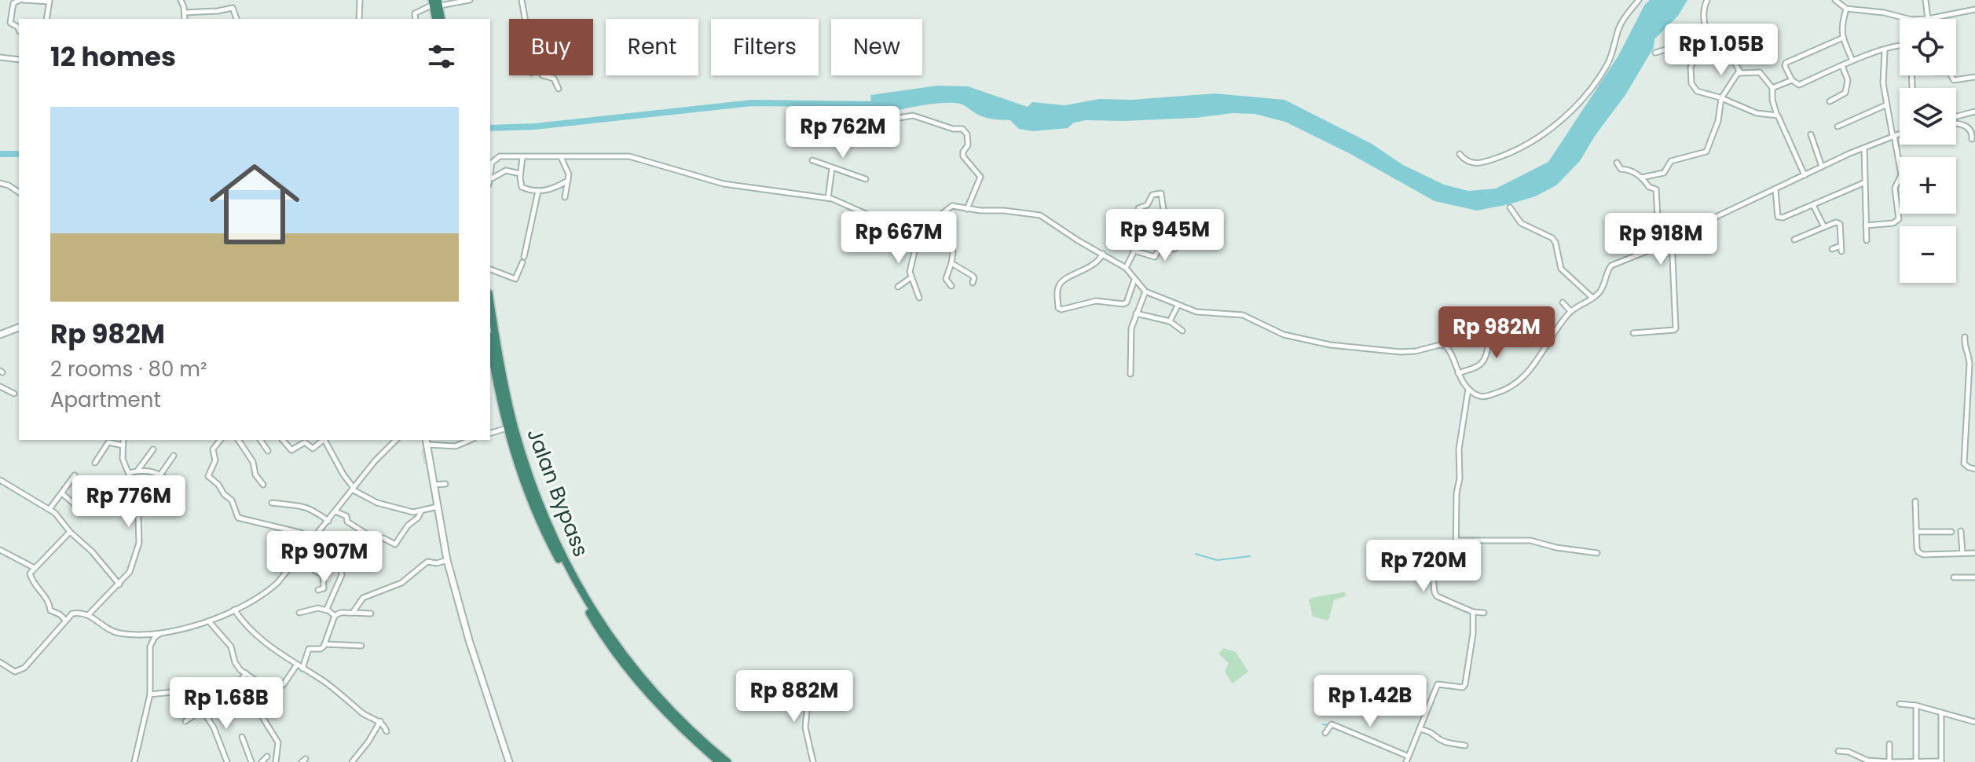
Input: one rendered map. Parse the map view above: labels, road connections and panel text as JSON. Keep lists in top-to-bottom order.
{
  "streets": {
    "highway": ["Jalan Bypass"]
  },
  "page": {
    "map_buttons": ["+", "−"],
    "chip": [
      "Buy",
      "Rent",
      "Filters",
      "New"
    ],
    "heading": "12 homes",
    "price": [
      "Rp 1.05B",
      "Rp 762M",
      "Rp 945M",
      "Rp 667M",
      "Rp 918M",
      "Rp 982M",
      "Rp 776M",
      "Rp 907M",
      "Rp 720M",
      "Rp 882M",
      "Rp 1.42B",
      "Rp 1.68B"
    ],
    "list": [
      {
        "name": "Rp 982M",
        "note": "2 rooms · 80 m² · Apartment"
      }
    ]
  }
}
